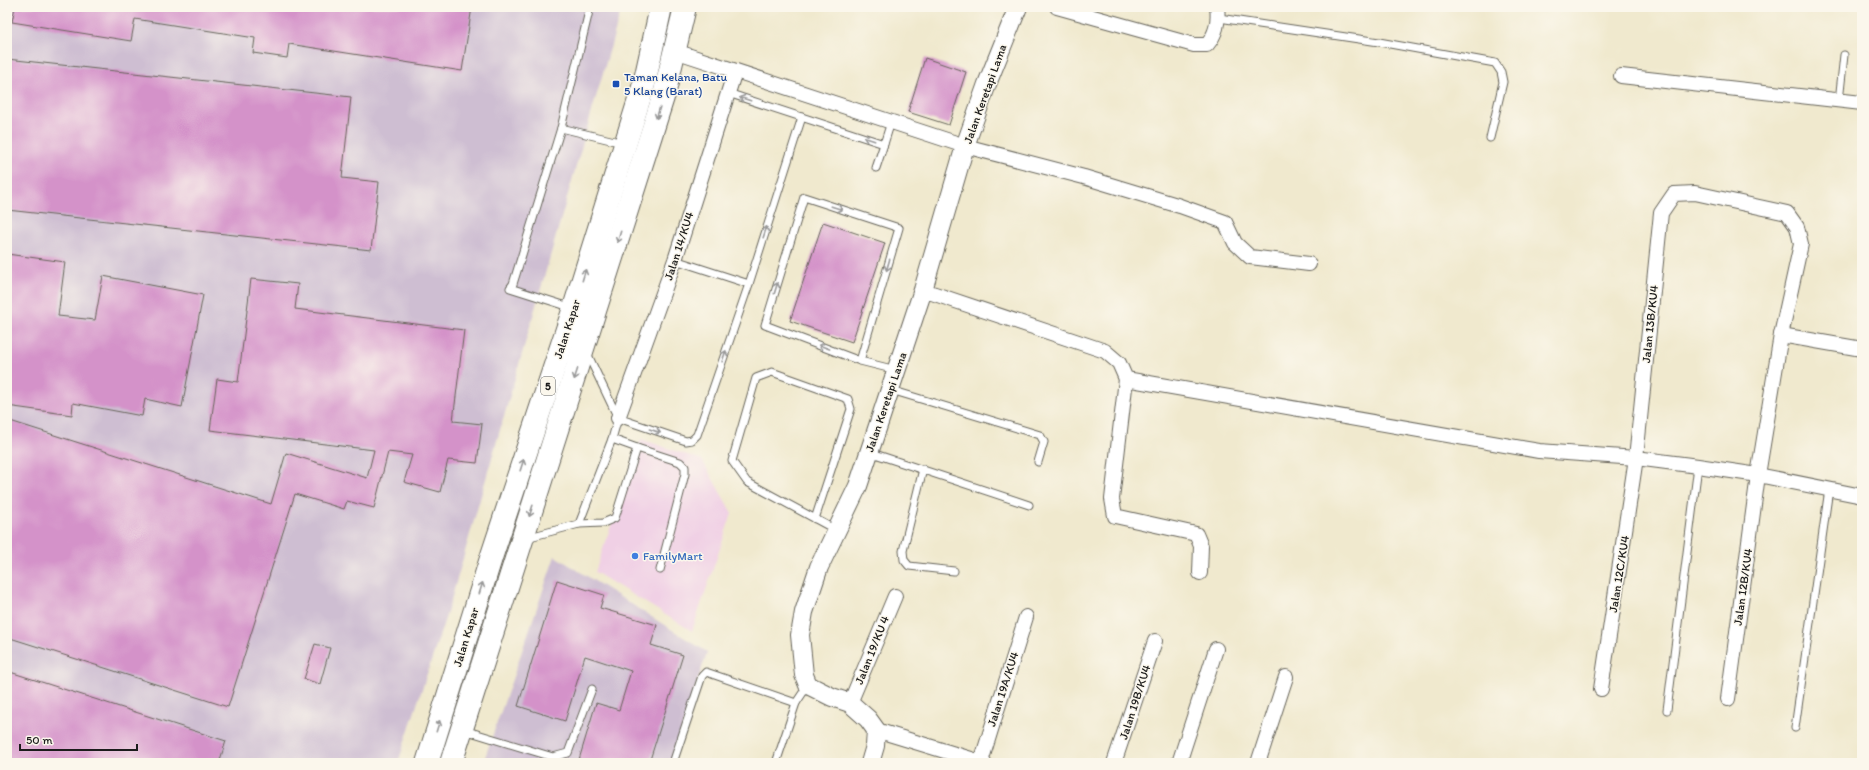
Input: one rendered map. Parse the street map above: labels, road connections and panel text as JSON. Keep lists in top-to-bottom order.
{
  "streets": {
    "highway": ["Jalan Kapar", "5"],
    "street": [
      "Jalan Keretapi Lama",
      "Jalan 14/KU4",
      "Jalan 13B/KU4",
      "Jalan 12C/KU4",
      "Jalan 12B/KU4",
      "Jalan 19/KU 4",
      "Jalan 19A/KU4",
      "Jalan 19B/KU4"
    ]
  },
  "crossings": [
    ["Jalan 13B/KU4", "Jalan 12C/KU4"],
    ["Jalan 13B/KU4", "Jalan 12B/KU4"]
  ],
  "places": {
    "transit": ["Taman Kelana, Batu 5 Klang (Barat)"],
    "other": ["FamilyMart"]
  },
  "scale_bar": "50 m"
}
